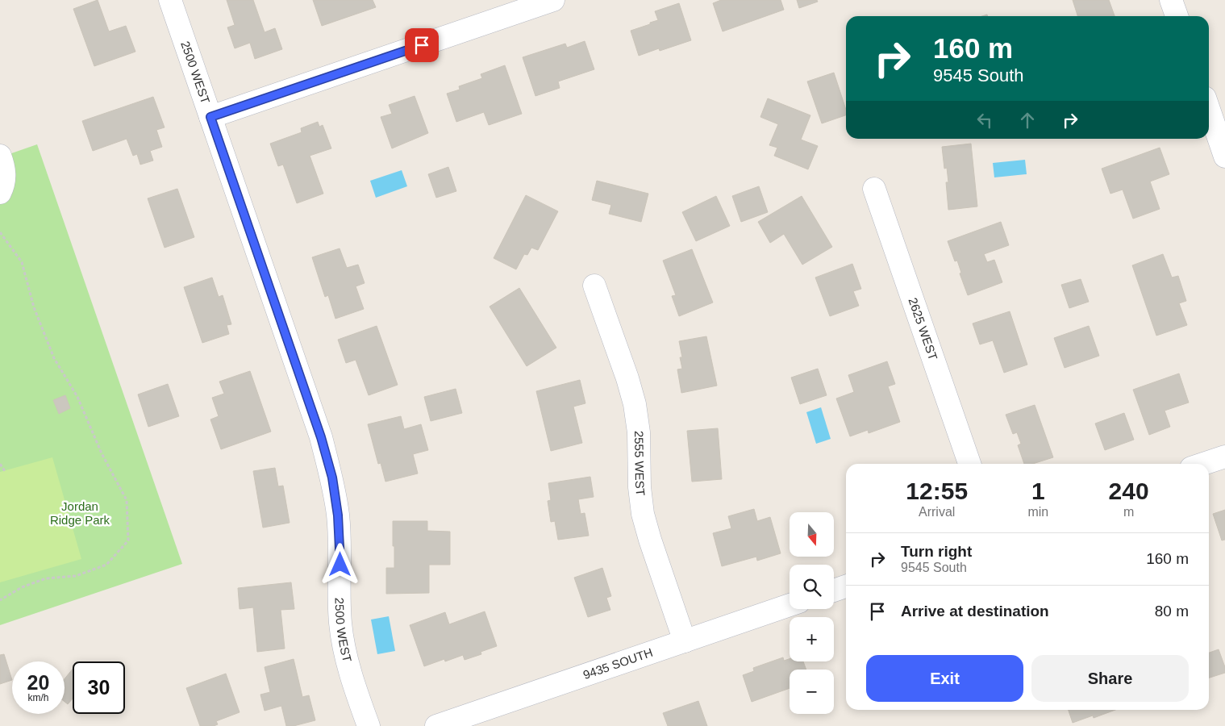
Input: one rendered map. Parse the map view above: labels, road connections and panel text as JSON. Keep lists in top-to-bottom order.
{
  "streets": {
    "street": [
      "2500 WEST",
      "2625 WEST",
      "2555 WEST",
      "9435 SOUTH"
    ]
  },
  "crossings": [
    ["2555 WEST", "9435 SOUTH"]
  ],
  "parks": ["Jordan Ridge Park"],
  "north": "bottom",
  "page": {
    "turn": ["160 m", "9545 South"],
    "eta": [
      "12:55",
      "Arrival",
      "1",
      "min",
      "240",
      "m"
    ],
    "map_buttons": ["+", "−"],
    "list": [
      {
        "name": "Turn right",
        "note": "9545 South",
        "value": "160 m"
      },
      {
        "name": "Arrive at destination",
        "value": "80 m"
      }
    ],
    "buttons": ["Exit", "Share"],
    "speed": "20 km/h",
    "limit": "30"
  }
}
